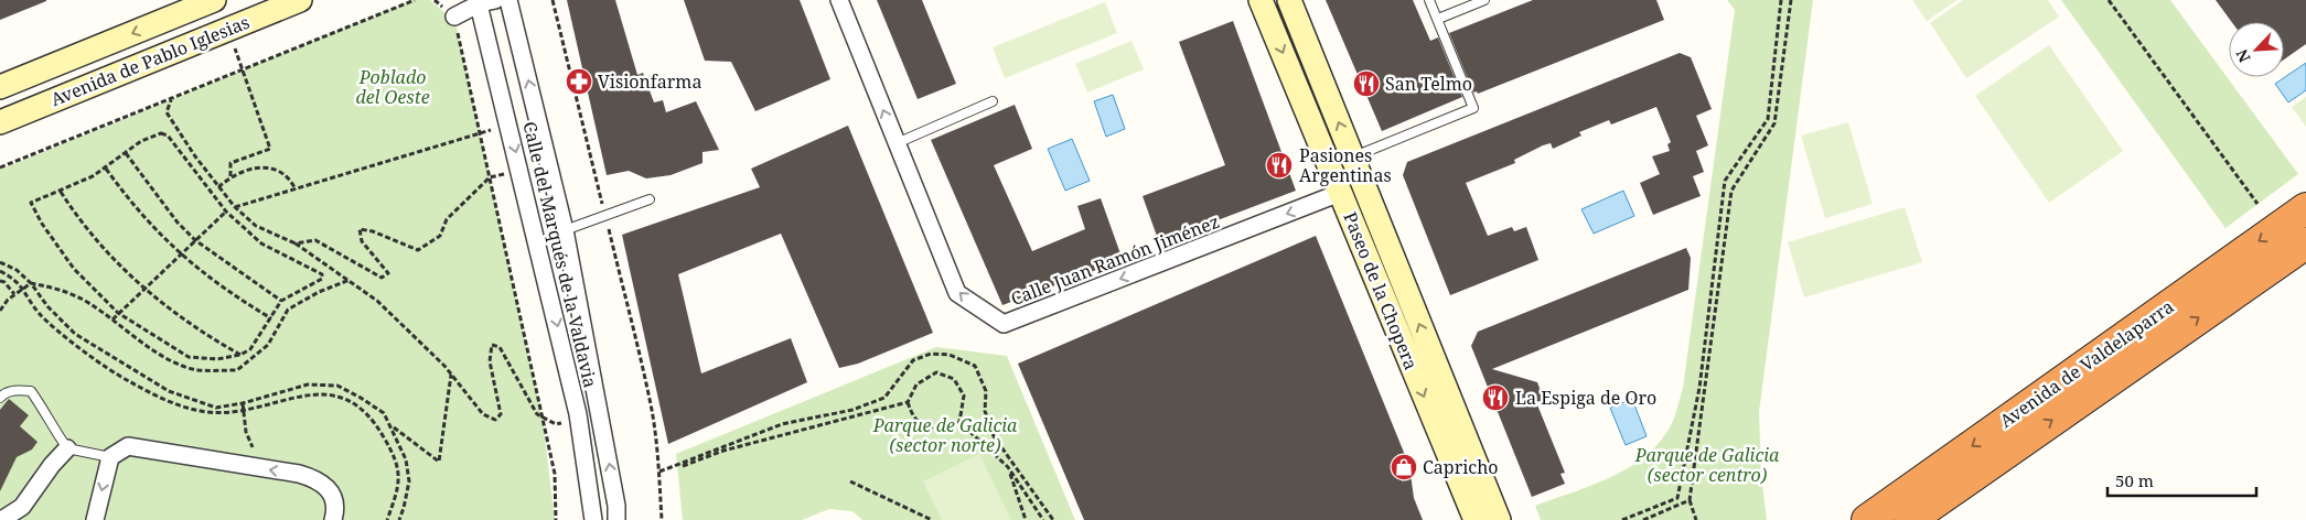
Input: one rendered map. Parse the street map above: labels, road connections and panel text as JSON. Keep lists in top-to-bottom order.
{
  "streets": {
    "highway": ["Avenida de Valdelaparra"],
    "main road": ["Avenida de Pablo Iglesias", "Paseo de la Chopera"],
    "street": ["Calle del Marqués de la Valdavia", "Calle Juan Ramón Jiménez"]
  },
  "crossings": [
    ["Calle Juan Ramón Jiménez", "Paseo de la Chopera"]
  ],
  "parks": ["Poblado del Oeste", "Parque de Galicia (sector norte)", "Parque de Galicia (sector centro)"],
  "places": {
    "pharmacy": ["Visionfarma"],
    "restaurant": ["San Telmo", "Pasiones Argentinas", "La Espiga de Oro"],
    "shop": ["Capricho"]
  },
  "scale_bar": "50 m",
  "north": "bottom left"
}
